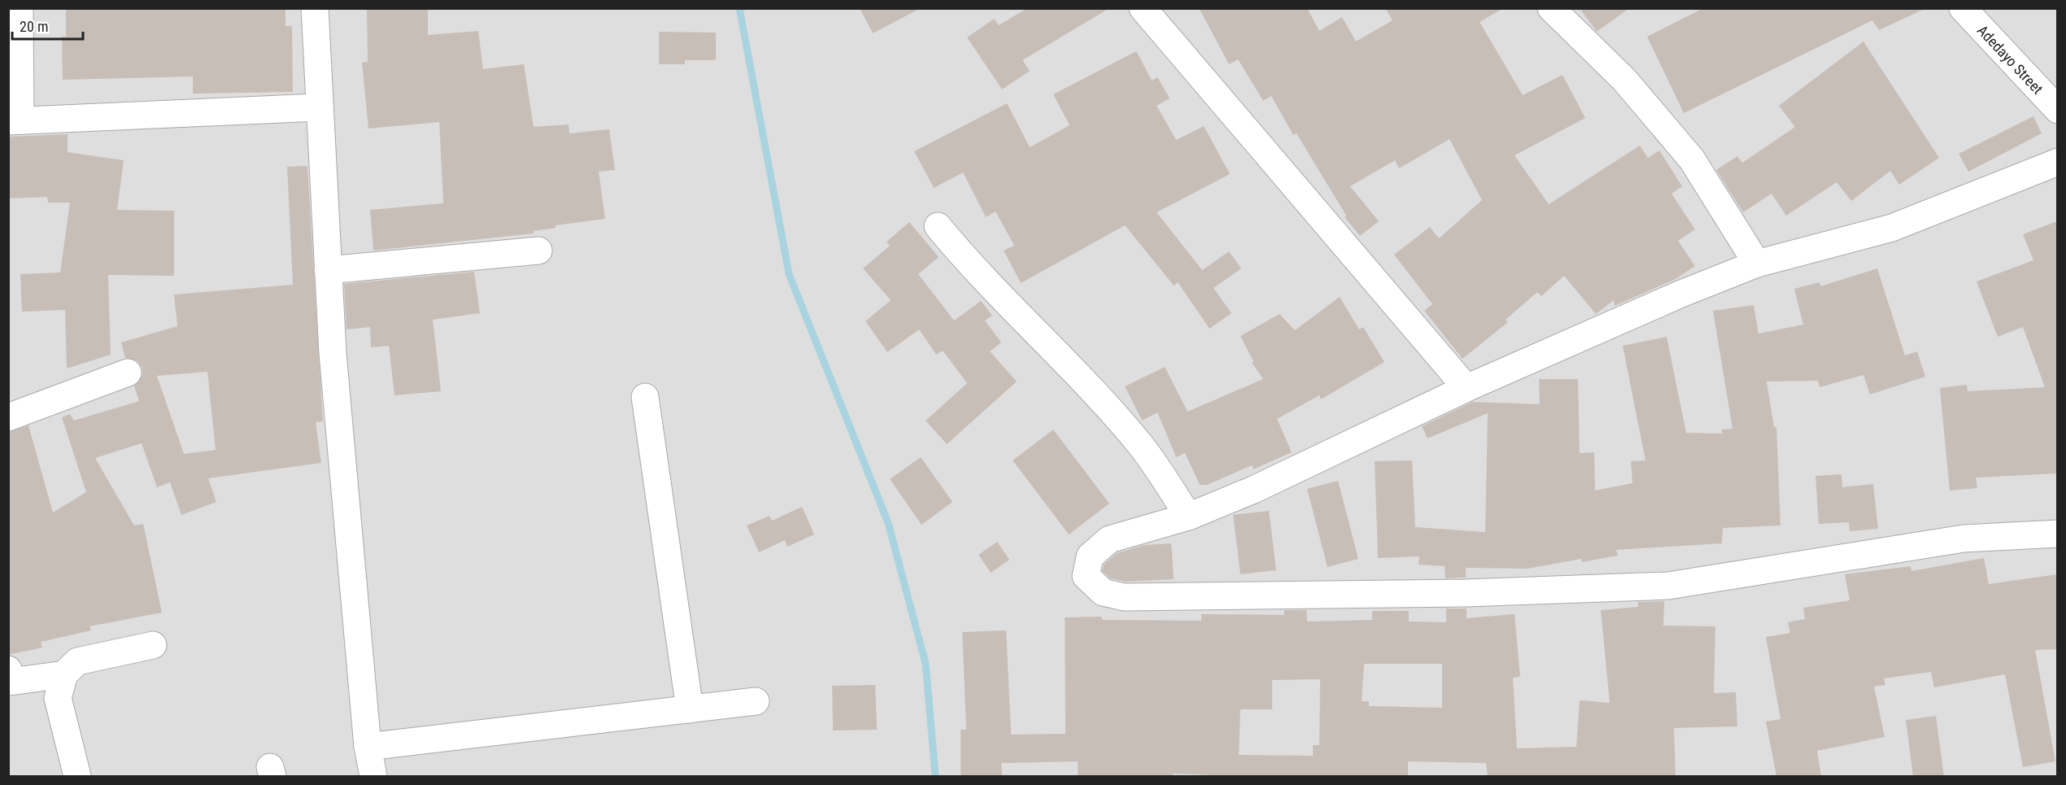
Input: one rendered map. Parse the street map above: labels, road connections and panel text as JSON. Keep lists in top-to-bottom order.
{
  "streets": {
    "street": ["Adedayo Street"]
  },
  "scale_bar": "20 m"
}
